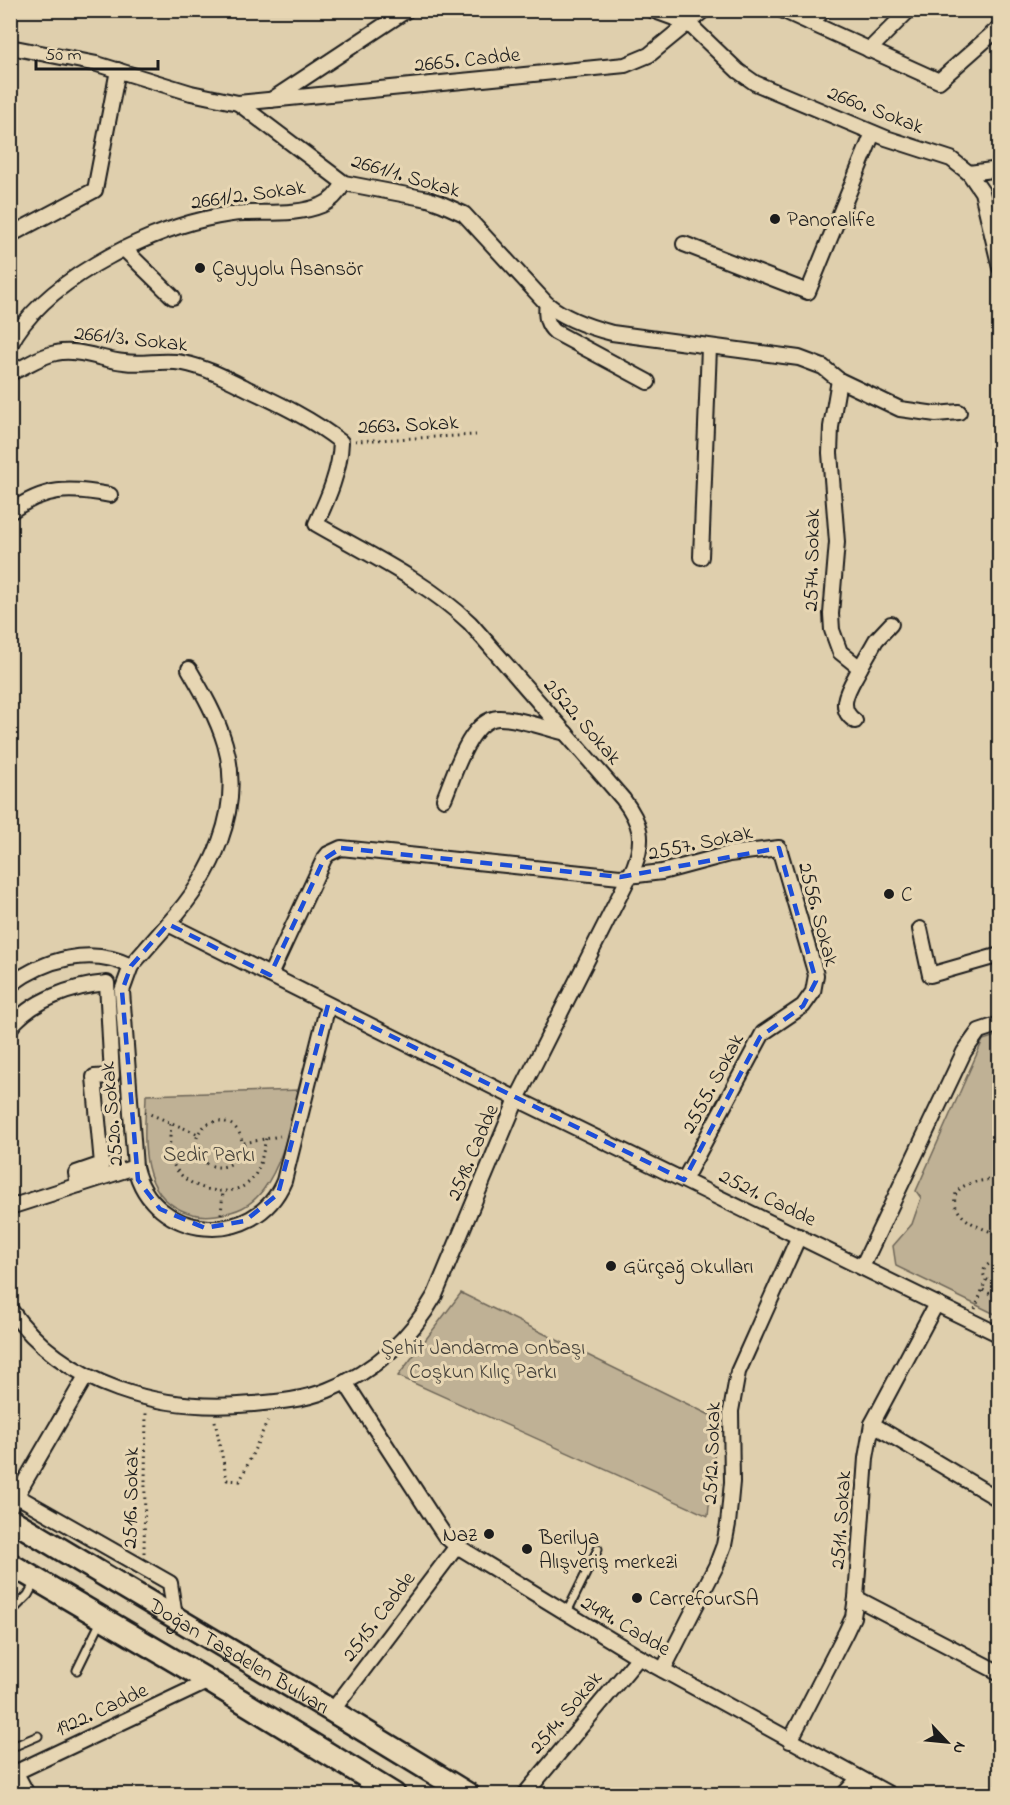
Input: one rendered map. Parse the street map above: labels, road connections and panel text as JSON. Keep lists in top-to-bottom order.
{
  "streets": {
    "main road": ["Doğan Taşdelen Bulvarı"],
    "street": [
      "2665. Cadde",
      "2660. Sokak",
      "2661/1. Sokak",
      "2661/2. Sokak",
      "2661/3. Sokak",
      "2574. Sokak",
      "2522. Sokak",
      "2557. Sokak",
      "2556. Sokak",
      "2555. Sokak",
      "2520. Sokak",
      "2518. Cadde",
      "2521. Cadde",
      "2512. Sokak",
      "2511. Sokak",
      "2515. Cadde",
      "2494. Cadde",
      "1922. Cadde",
      "2514. Sokak"
    ],
    "path": ["2663. Sokak", "2516. Sokak"]
  },
  "crossings": [
    ["2665. Cadde", "2660. Sokak"],
    ["2665. Cadde", "2661/1. Sokak"],
    ["2661/1. Sokak", "2661/2. Sokak"],
    ["2661/1. Sokak", "2574. Sokak"],
    ["2661/3. Sokak", "2663. Sokak"],
    ["2661/3. Sokak", "2522. Sokak"],
    ["2663. Sokak", "2522. Sokak"],
    ["2522. Sokak", "2557. Sokak"],
    ["2522. Sokak", "2518. Cadde"],
    ["2522. Sokak", "2521. Cadde"],
    ["2557. Sokak", "2556. Sokak"],
    ["2557. Sokak", "2518. Cadde"],
    ["2556. Sokak", "2555. Sokak"],
    ["2555. Sokak", "2521. Cadde"],
    ["2520. Sokak", "2518. Cadde"],
    ["2518. Cadde", "2521. Cadde"],
    ["2518. Cadde", "2516. Sokak"],
    ["2518. Cadde", "2494. Cadde"],
    ["2521. Cadde", "2512. Sokak"],
    ["2521. Cadde", "2511. Sokak"],
    ["2512. Sokak", "2494. Cadde"],
    ["2511. Sokak", "2494. Cadde"],
    ["2515. Cadde", "2494. Cadde"],
    ["2515. Cadde", "Doğan Taşdelen Bulvarı"],
    ["2494. Cadde", "2514. Sokak"],
    ["Doğan Taşdelen Bulvarı", "1922. Cadde"]
  ],
  "parks": ["Sedir Parkı", "Şehit Jandarma Onbaşı Coşkun Kılıç Parkı"],
  "places": [
    "Panoralife",
    "Çayyolu Asansör",
    "C",
    "Gürçağ Okulları",
    "Naz",
    "Berilya Alışveriş merkezi",
    "CarrefourSA"
  ],
  "scale_bar": "50 m",
  "north": "bottom right"
}
